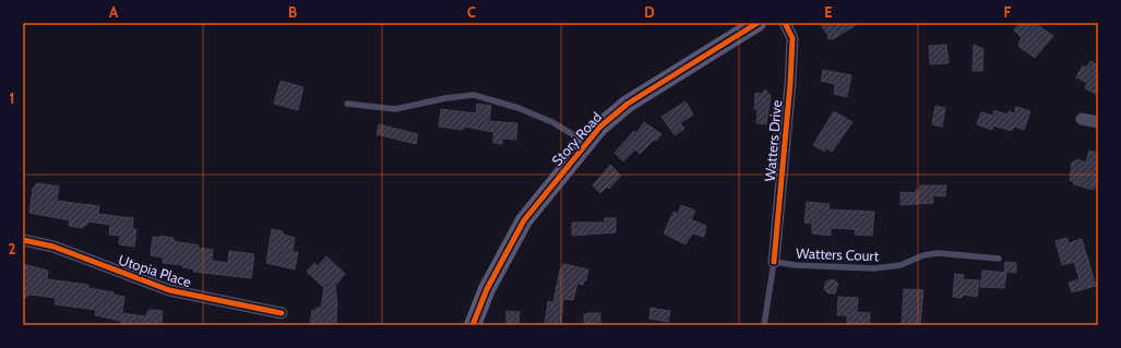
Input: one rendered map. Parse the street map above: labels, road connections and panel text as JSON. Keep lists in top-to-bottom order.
{
  "streets": {
    "street": ["Story Road", "Watters Drive", "Utopia Place"],
    "lane": ["Watters Court"]
  },
  "crossings": [
    ["Watters Drive", "Watters Court"]
  ],
  "grid": {
    "columns": [
      "A",
      "B",
      "C",
      "D",
      "E",
      "F"
    ],
    "rows": ["1", "2"]
  }
}
